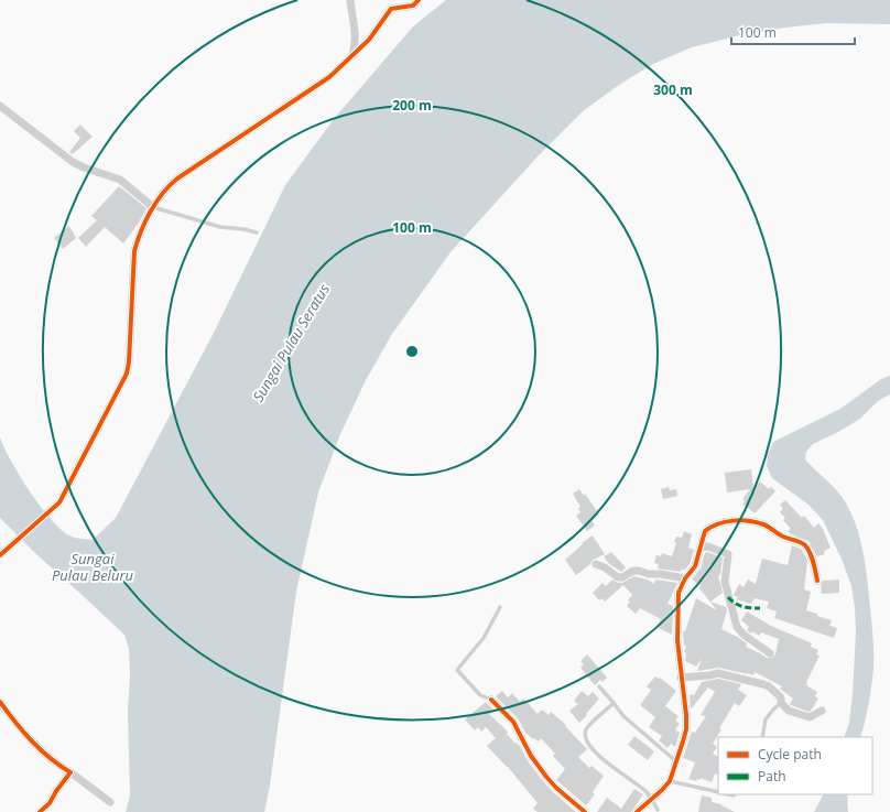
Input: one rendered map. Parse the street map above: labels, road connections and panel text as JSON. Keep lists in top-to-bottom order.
{
  "water": ["Sungai Pulau Seratus", "Sungai Pulau Beluru"],
  "legend": ["Cycle path", "Path"],
  "scale_bar": "100 m",
  "rings": ["300 m", "200 m", "100 m"]
}
